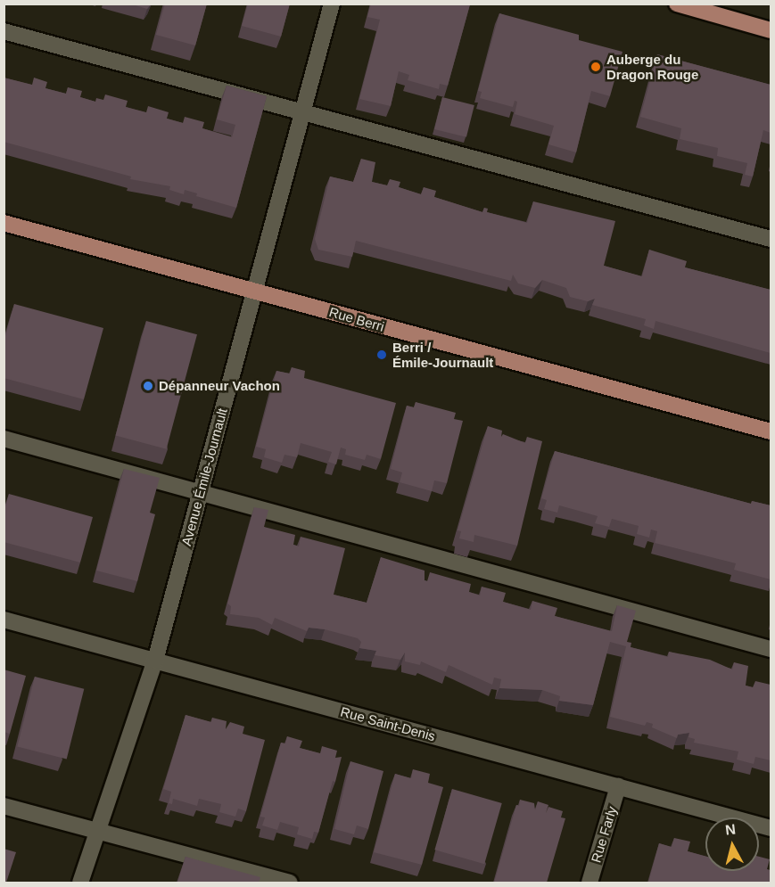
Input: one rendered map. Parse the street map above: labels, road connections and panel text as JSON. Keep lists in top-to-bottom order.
{
  "streets": {
    "main road": ["Rue Berri"],
    "street": ["Avenue Émile-Journault", "Rue Saint-Denis", "Rue Farly"]
  },
  "crossings": [
    ["Rue Berri", "Avenue Émile-Journault"],
    ["Avenue Émile-Journault", "Rue Saint-Denis"],
    ["Rue Saint-Denis", "Rue Farly"]
  ],
  "places": ["Auberge du Dragon Rouge", "Berri / Émile-Journault", "Dépanneur Vachon"],
  "north": "top"
}
